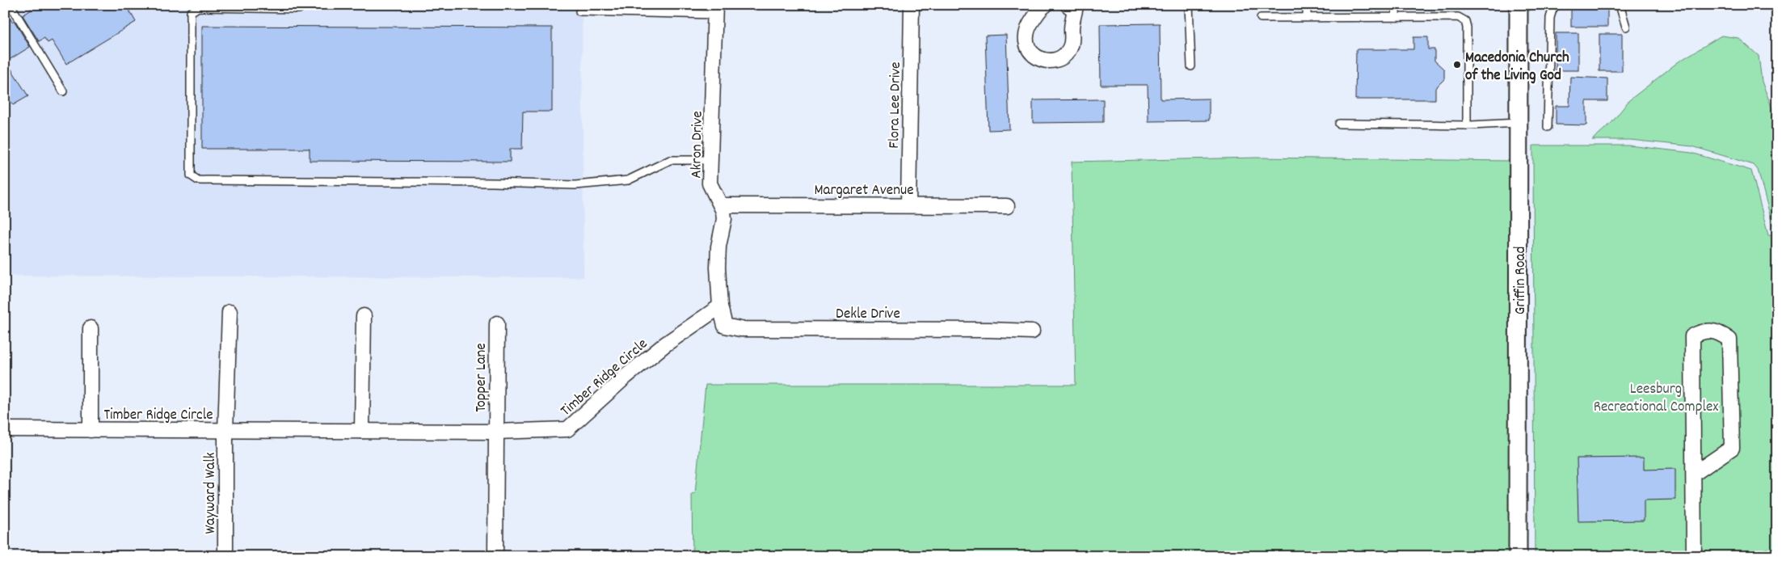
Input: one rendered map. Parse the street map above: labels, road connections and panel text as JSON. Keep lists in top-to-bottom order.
{
  "streets": {
    "street": [
      "Flora Lee Drive",
      "Akron Drive",
      "Margaret Avenue",
      "Griffin Road",
      "Dekle Drive",
      "Timber Ridge Circle",
      "Topper Lane",
      "Wayward Walk"
    ]
  },
  "crossings": [
    ["Flora Lee Drive", "Margaret Avenue"],
    ["Akron Drive", "Margaret Avenue"],
    ["Akron Drive", "Dekle Drive"],
    ["Akron Drive", "Timber Ridge Circle"],
    ["Dekle Drive", "Timber Ridge Circle"],
    ["Timber Ridge Circle", "Topper Lane"],
    ["Timber Ridge Circle", "Wayward Walk"]
  ],
  "parks": ["Leesburg Recreational Complex"],
  "places": ["Macedonia Church of the Living God"]
}
